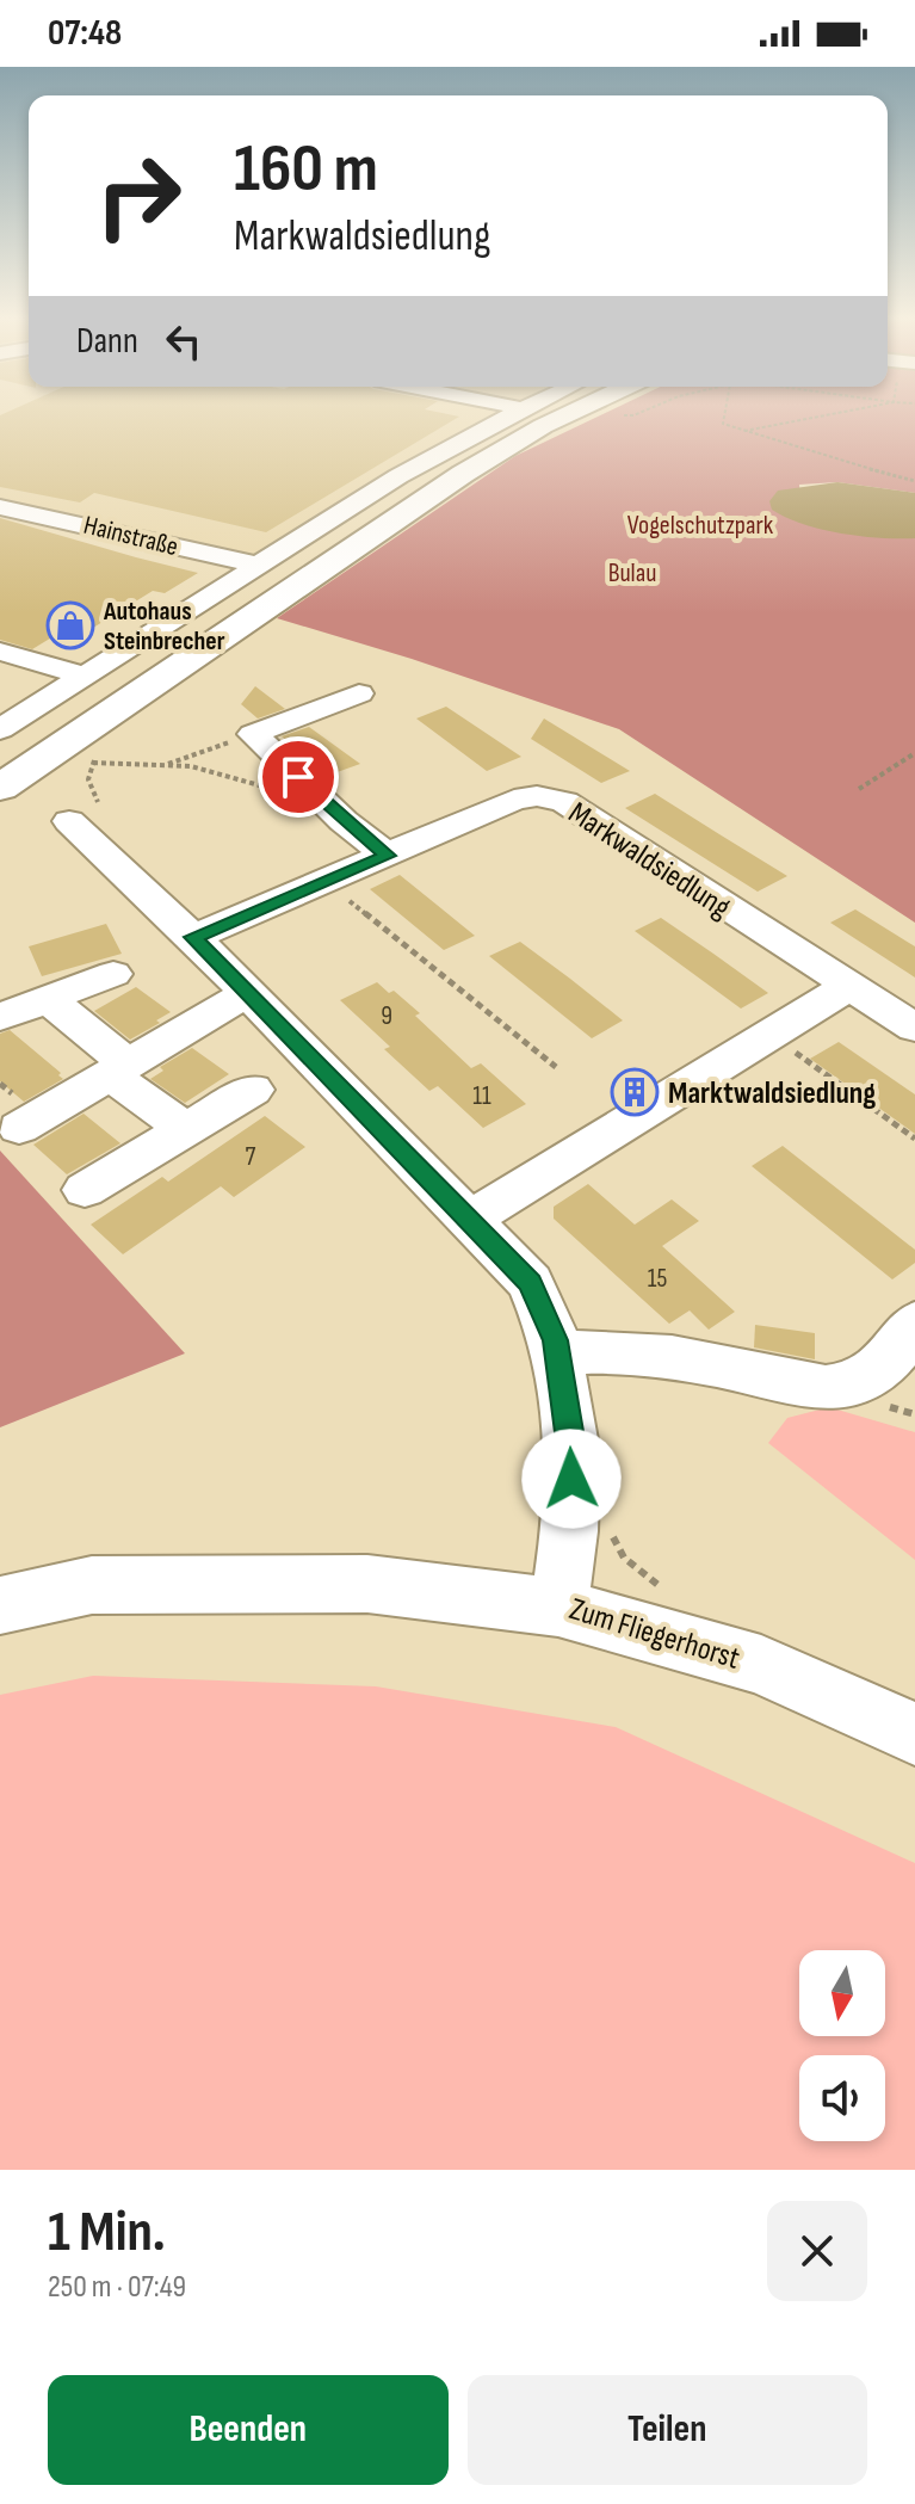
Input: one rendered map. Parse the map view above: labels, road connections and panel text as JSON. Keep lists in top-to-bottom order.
{
  "streets": {
    "street": ["Hainstraße", "Markwaldsiedlung", "Zum Fliegerhorst"]
  },
  "crossings": [
    ["Markwaldsiedlung", "Zum Fliegerhorst"]
  ],
  "parks": ["Vogelschutzpark", "Bulau"],
  "places": {
    "shop": ["Autohaus Steinbrecher"],
    "building": ["Marktwaldsiedlung"]
  },
  "house_numbers": [
    "9",
    "11",
    "7",
    "15"
  ],
  "north": "bottom",
  "page": {
    "status": "07:48",
    "turn": ["160 m", "Markwaldsiedlung"],
    "then": "Dann",
    "heading": ["1 Min.", "250 m · 07:49"],
    "buttons": ["Beenden", "Teilen"]
  }
}
